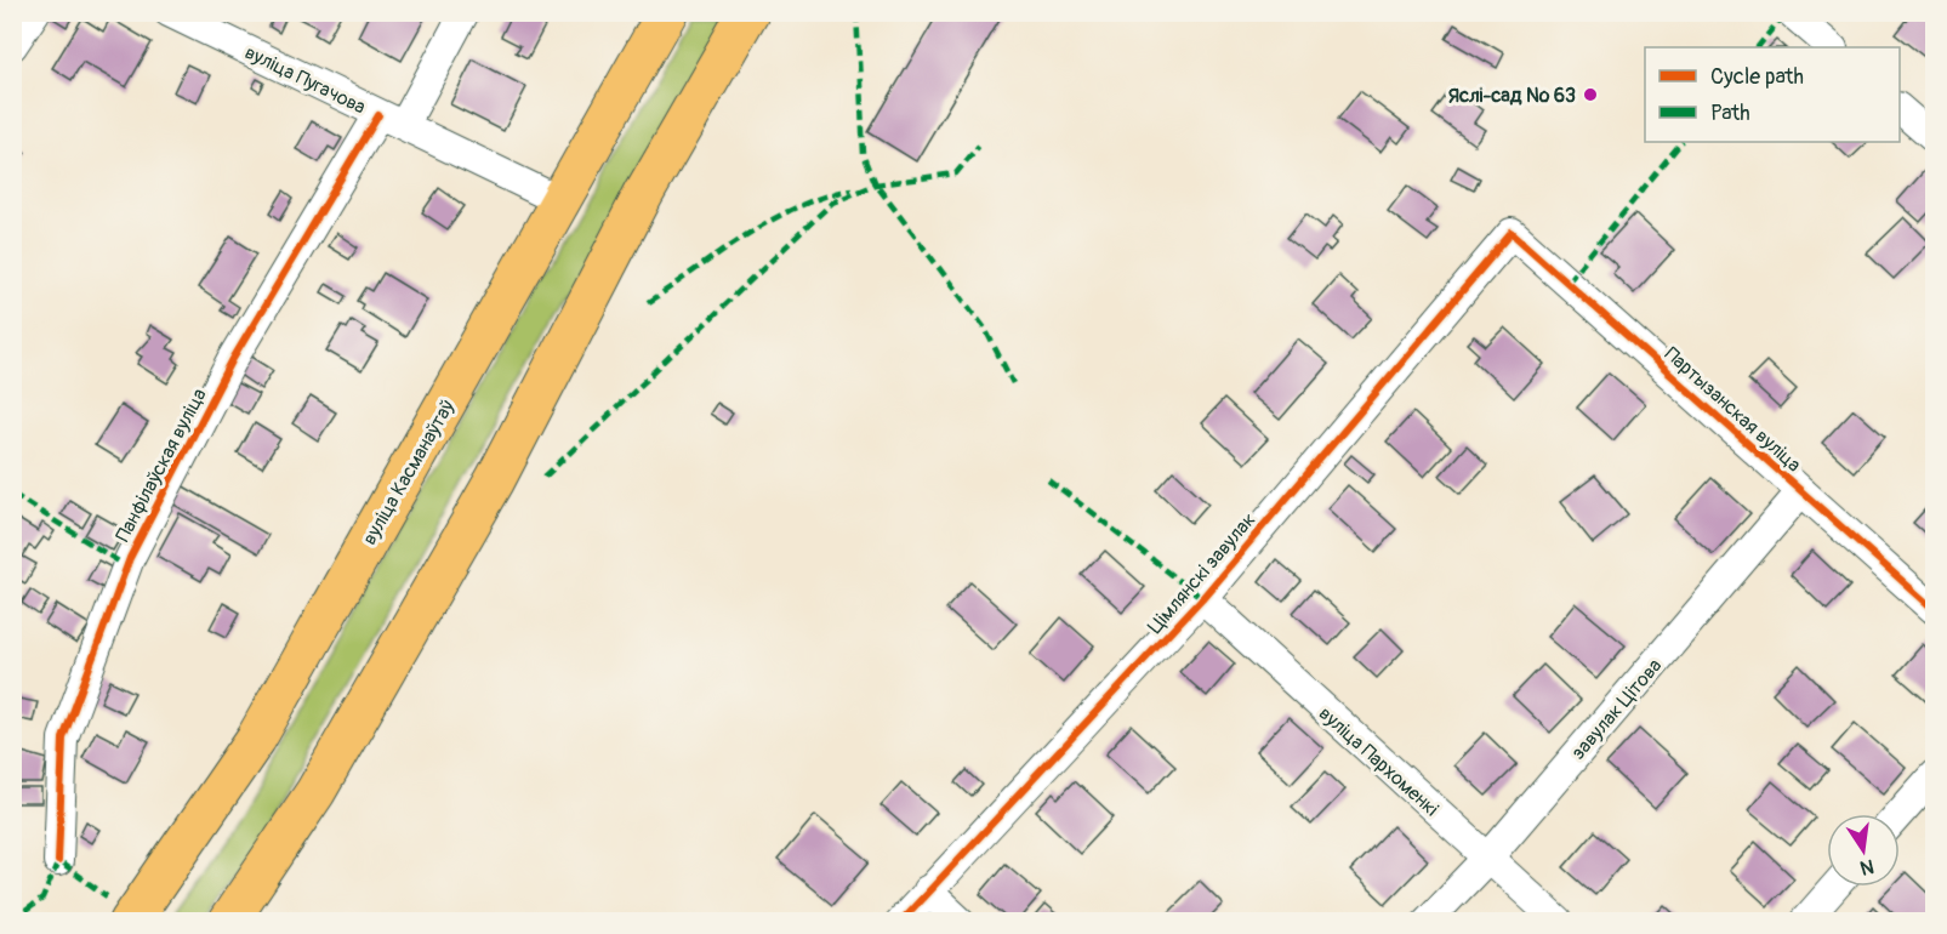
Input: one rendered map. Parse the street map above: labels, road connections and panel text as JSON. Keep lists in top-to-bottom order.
{
  "streets": {
    "main road": ["вуліца Касманаўтаў"],
    "street": [
      "вуліца Пугачова",
      "Партызанская вуліца",
      "Панфілаўская вуліца",
      "Цімлянскі завулак",
      "завулак Цітова",
      "вуліца Пархоменкі"
    ]
  },
  "crossings": [
    ["вуліца Пугачова", "Панфілаўская вуліца"],
    ["вуліца Пугачова", "вуліца Касманаўтаў"],
    ["Партызанская вуліца", "Цімлянскі завулак"],
    ["Партызанская вуліца", "завулак Цітова"],
    ["Цімлянскі завулак", "вуліца Пархоменкі"],
    ["завулак Цітова", "вуліца Пархоменкі"]
  ],
  "places": ["Яслі-сад № 63"],
  "legend": ["Cycle path", "Path"],
  "north": "bottom"
}
